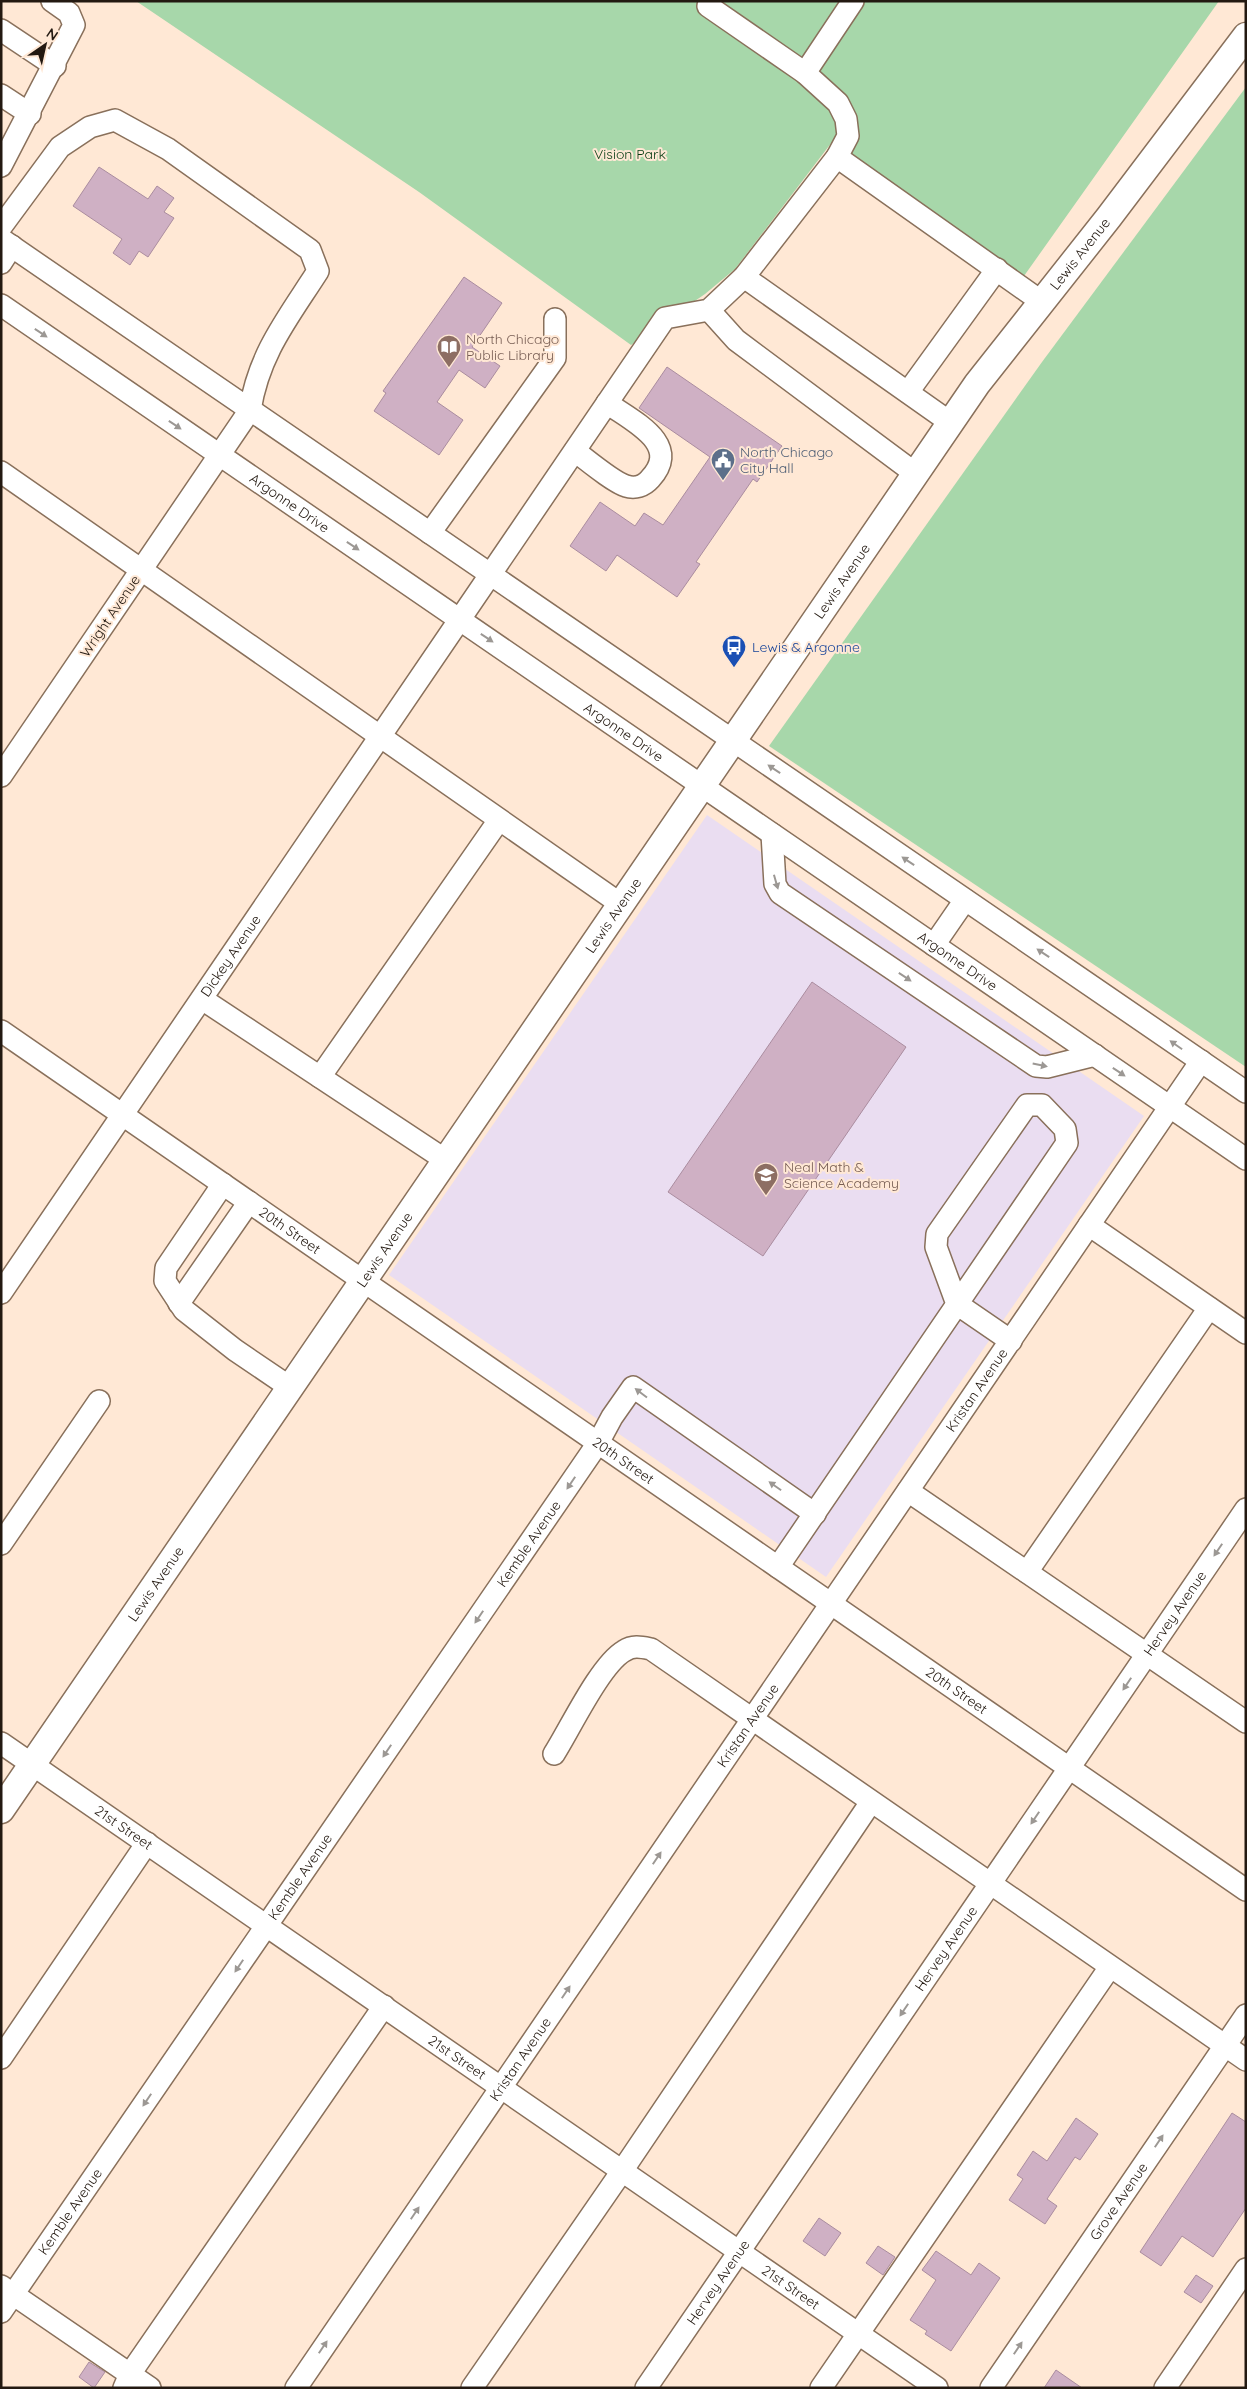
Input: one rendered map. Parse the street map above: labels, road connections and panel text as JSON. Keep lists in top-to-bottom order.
{
  "streets": {
    "main road": ["Lewis Avenue"],
    "street": [
      "Argonne Drive",
      "Wright Avenue",
      "Dickey Avenue",
      "20th Street",
      "Kristan Avenue",
      "Kemble Avenue",
      "Hervey Avenue",
      "21st Street",
      "Grove Avenue"
    ]
  },
  "crossings": [
    ["Lewis Avenue", "Argonne Drive"],
    ["Lewis Avenue", "20th Street"],
    ["Lewis Avenue", "21st Street"],
    ["Argonne Drive", "Wright Avenue"],
    ["Argonne Drive", "Dickey Avenue"],
    ["Argonne Drive", "Kristan Avenue"],
    ["Dickey Avenue", "20th Street"],
    ["20th Street", "Kristan Avenue"],
    ["20th Street", "Kemble Avenue"],
    ["20th Street", "Hervey Avenue"],
    ["Kristan Avenue", "21st Street"],
    ["Kemble Avenue", "21st Street"],
    ["Hervey Avenue", "21st Street"]
  ],
  "parks": ["Vision Park"],
  "places": {
    "library": ["North Chicago Public Library"],
    "public building": ["North Chicago City Hall"],
    "bus stop": ["Lewis & Argonne"],
    "school or university": ["Neal Math & Science Academy"]
  },
  "north": "top right"
}
